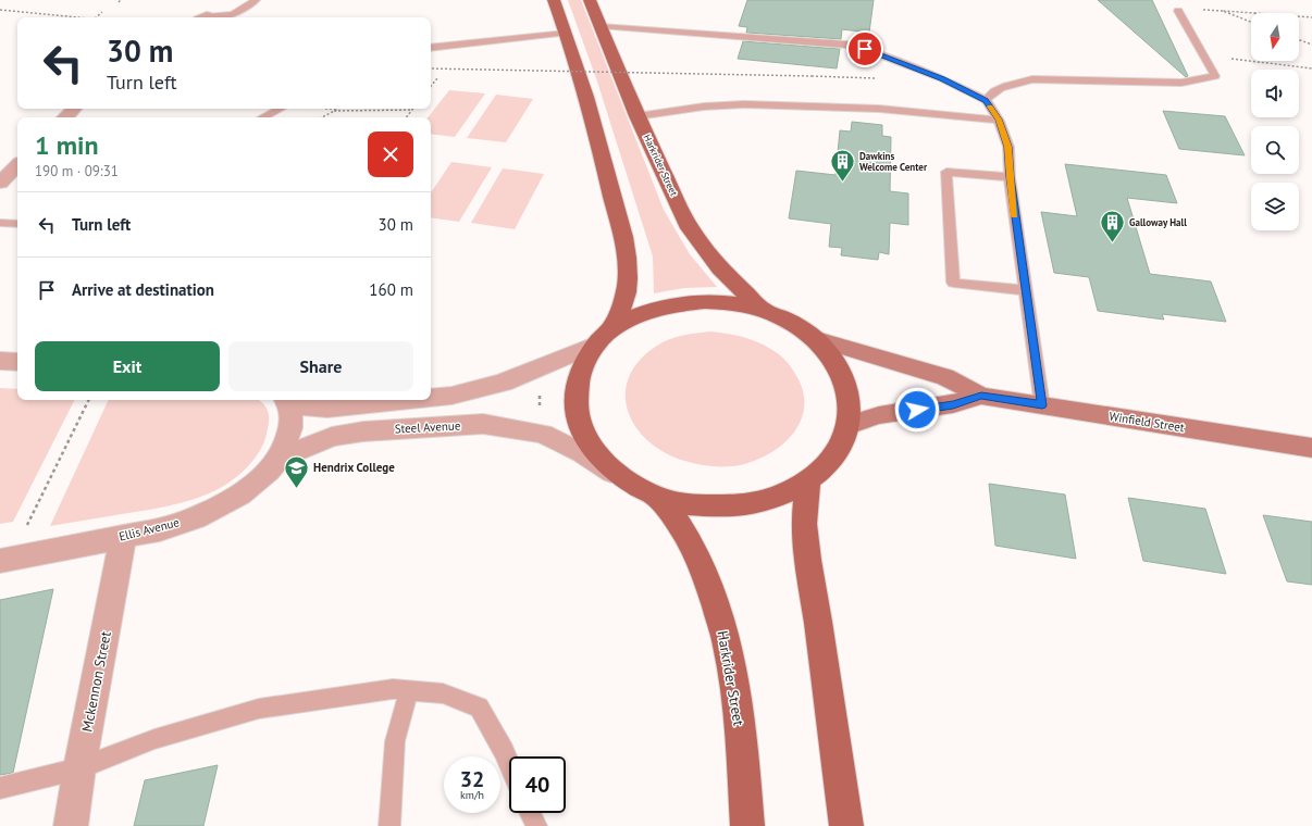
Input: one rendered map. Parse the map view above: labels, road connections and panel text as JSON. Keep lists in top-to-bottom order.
{
  "streets": {
    "main road": ["Harkrider Street"],
    "street": [
      "Winfield Street",
      "Steel Avenue",
      "Ellis Avenue",
      "Mckennon Street"
    ]
  },
  "crossings": [
    ["Steel Avenue", "Ellis Avenue"],
    ["Ellis Avenue", "Mckennon Street"]
  ],
  "places": {
    "building": ["Dawkins Welcome Center", "Galloway Hall"],
    "school or university": ["Hendrix College"]
  },
  "north": "bottom",
  "page": {
    "turn": ["30 m", "Turn left"],
    "heading": ["1 min", "190 m · 09:31"],
    "list": [
      {
        "name": "Turn left",
        "value": "30 m"
      },
      {
        "name": "Arrive at destination",
        "value": "160 m"
      }
    ],
    "buttons": ["Exit", "Share"],
    "speed": "32 km/h",
    "limit": "40"
  }
}
